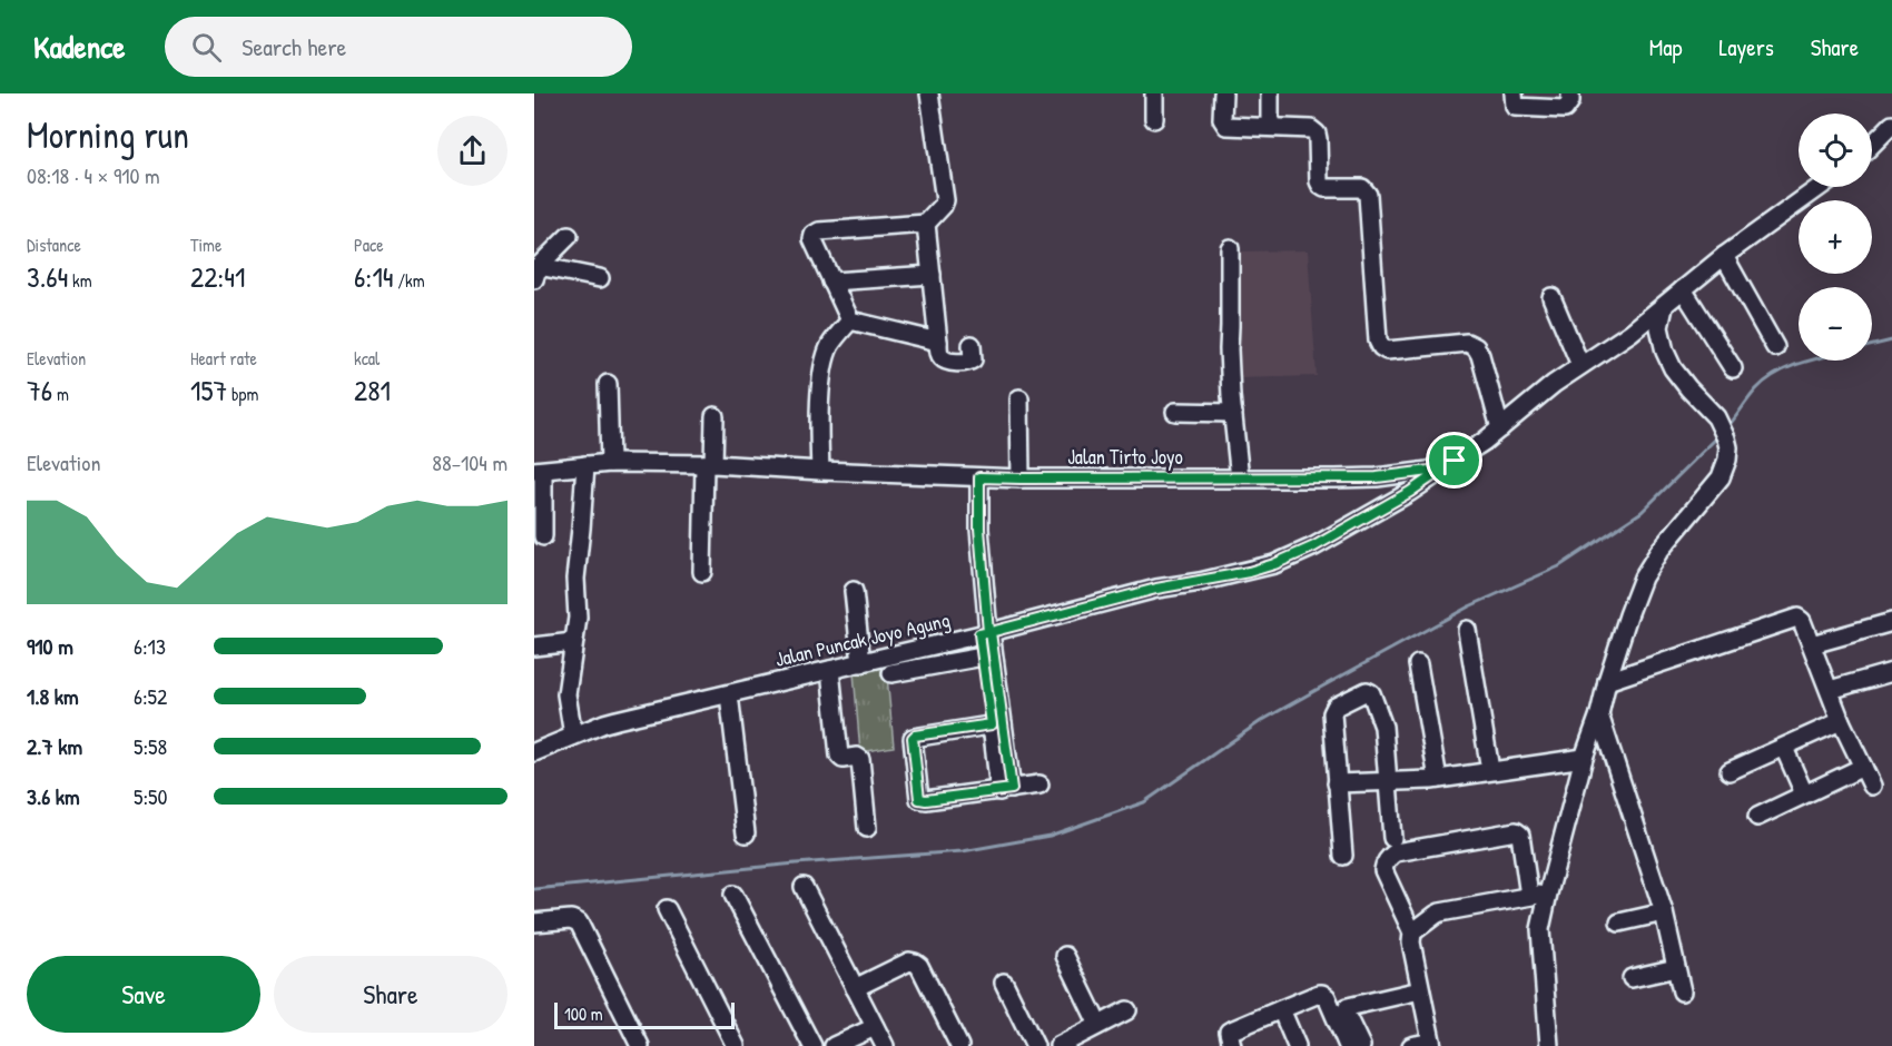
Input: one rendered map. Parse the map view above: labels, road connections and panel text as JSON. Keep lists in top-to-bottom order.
{
  "streets": {
    "street": ["Jalan Tirto Joyo", "Jalan Puncak Joyo Agung"]
  },
  "crossings": [
    ["Jalan Tirto Joyo", "Jalan Puncak Joyo Agung"]
  ],
  "scale_bar": "100 m",
  "page": {
    "header": "Kadence",
    "search": "Search here",
    "nav": ["Map", "Layers", "Share"],
    "heading": ["Morning run", "08:18 · 4 × 910 m"],
    "map_buttons": ["+", "−"],
    "stats": [
      ["Distance", "3.64 km"],
      ["Time", "22:41"],
      ["Pace", "6:14 /km"],
      ["Elevation", "76 m"],
      ["Heart rate", "157 bpm"],
      ["kcal", "281"]
    ],
    "chart": ["Elevation", "88–104 m"],
    "list": [
      {
        "name": "910 m",
        "note": "6:13"
      },
      {
        "name": "1.8 km",
        "note": "6:52"
      },
      {
        "name": "2.7 km",
        "note": "5:58"
      },
      {
        "name": "3.6 km",
        "note": "5:50"
      }
    ],
    "buttons": ["Save", "Share"],
    "scale": "100 m"
  }
}
